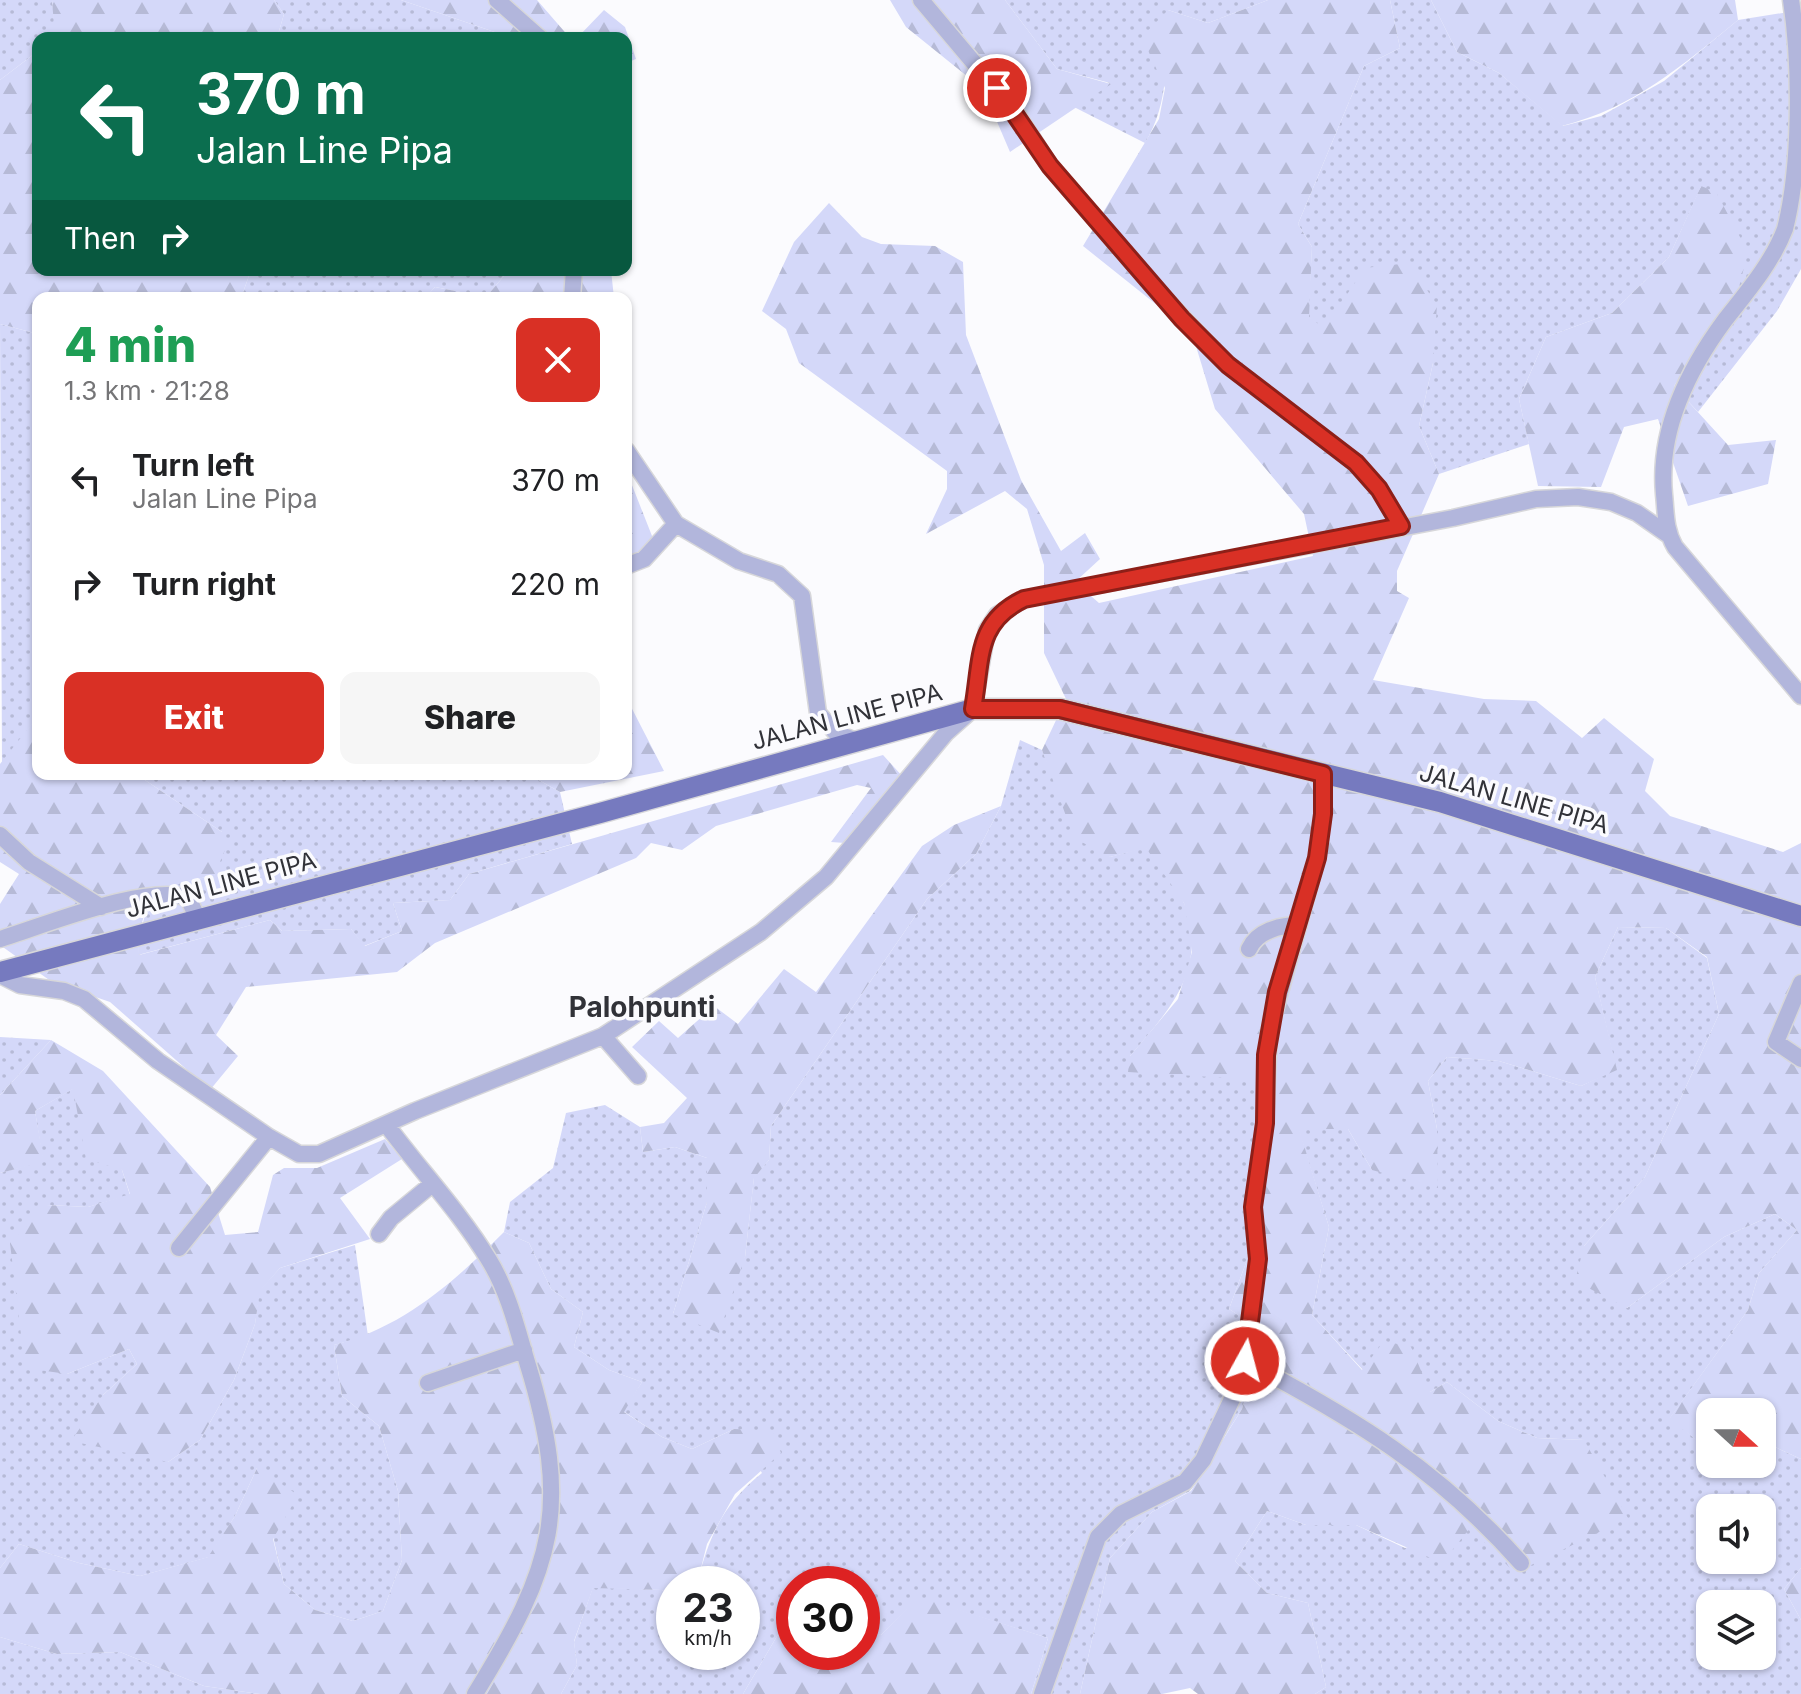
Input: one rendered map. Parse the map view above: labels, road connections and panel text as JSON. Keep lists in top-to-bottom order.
{
  "streets": {
    "main road": ["JALAN LINE PIPA"]
  },
  "districts": ["Palohpunti"],
  "north": "right",
  "page": {
    "turn": ["370 m", "Jalan Line Pipa"],
    "then": "Then",
    "heading": ["4 min", "1.3 km · 21:28"],
    "list": [
      {
        "name": "Turn left",
        "note": "Jalan Line Pipa",
        "value": "370 m"
      },
      {
        "name": "Turn right",
        "value": "220 m"
      }
    ],
    "buttons": ["Exit", "Share"],
    "speed": "23 km/h",
    "limit": "30"
  }
}
